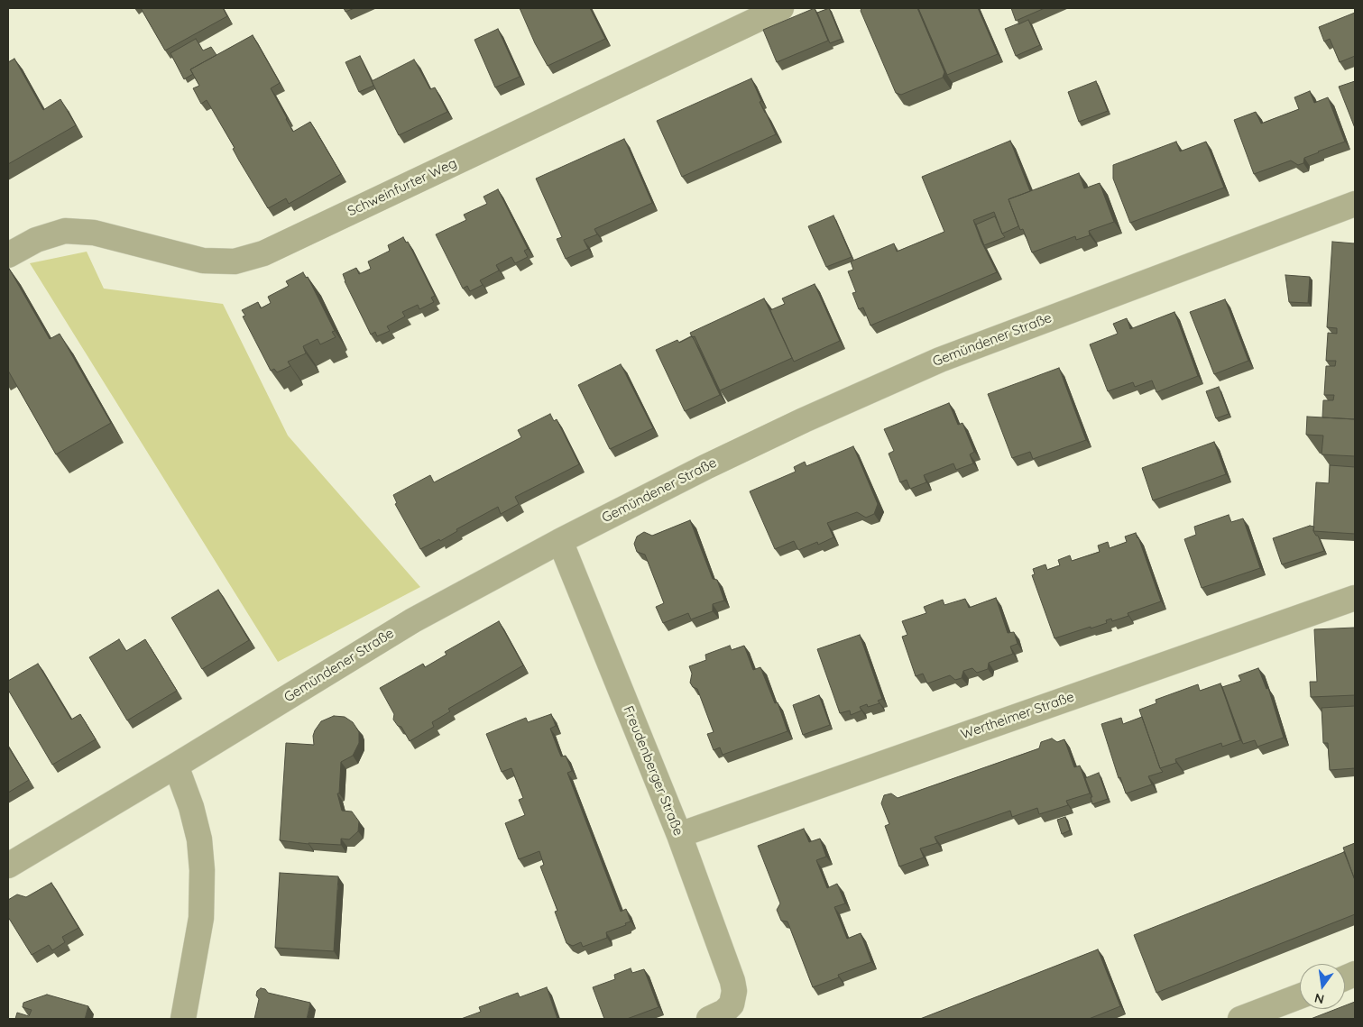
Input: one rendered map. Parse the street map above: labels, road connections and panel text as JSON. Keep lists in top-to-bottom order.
{
  "streets": {
    "street": [
      "Schweinfurter Weg",
      "Gemündener Straße",
      "Wertheimer Straße",
      "Freudenberger Straße"
    ]
  },
  "crossings": [
    ["Gemündener Straße", "Freudenberger Straße"],
    ["Wertheimer Straße", "Freudenberger Straße"]
  ],
  "north": "bottom"
}
